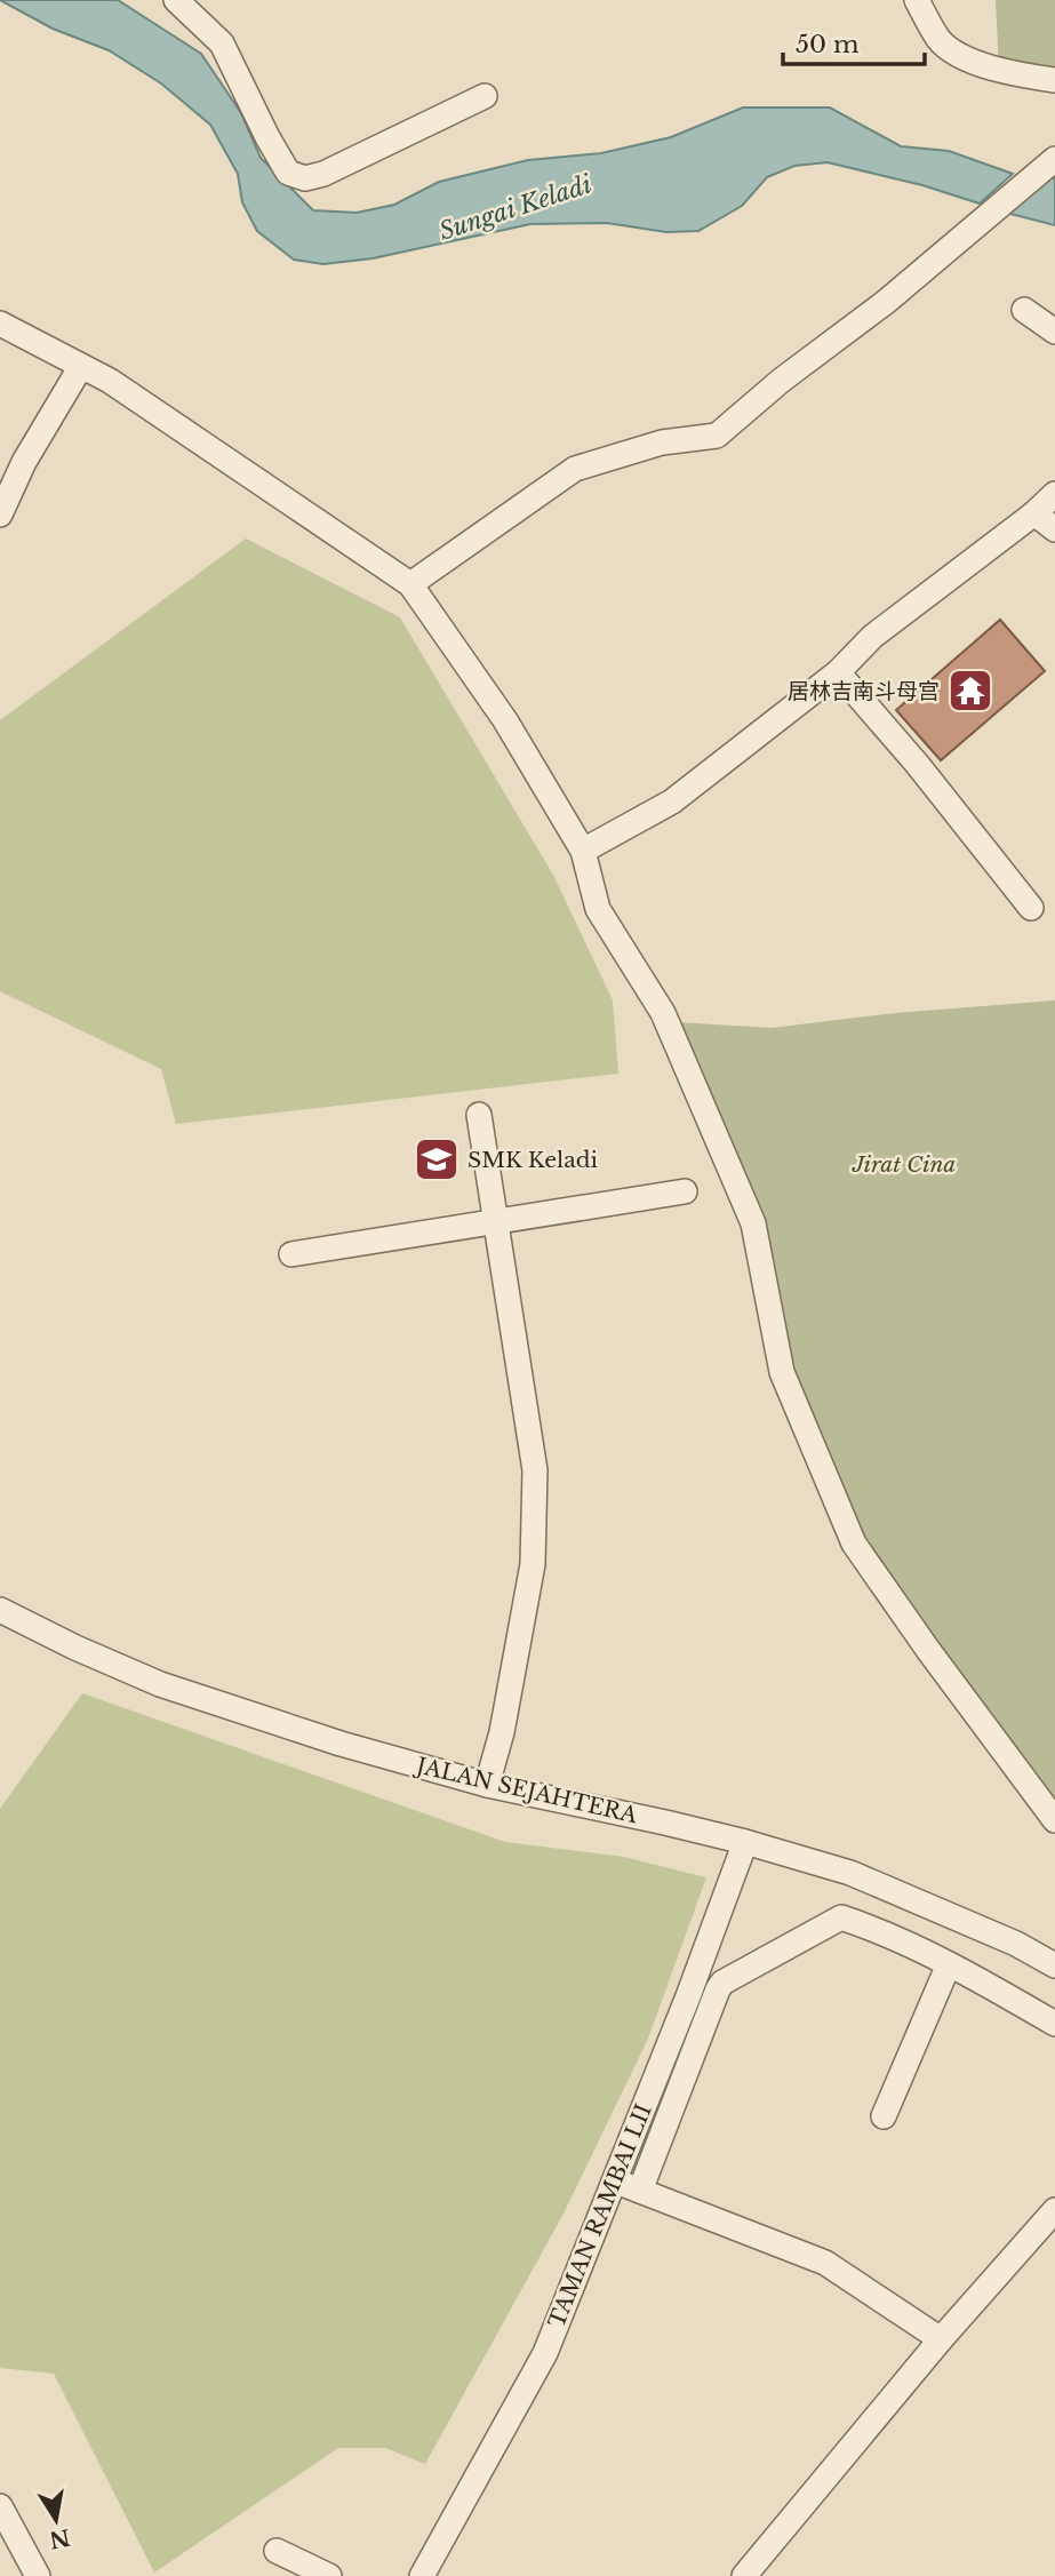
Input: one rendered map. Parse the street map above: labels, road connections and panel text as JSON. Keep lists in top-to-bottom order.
{
  "streets": {
    "street": ["JALAN SEJAHTERA", "TAMAN RAMBAI LII"]
  },
  "crossings": [
    ["JALAN SEJAHTERA", "TAMAN RAMBAI LII"]
  ],
  "water": ["Sungai Keladi"],
  "parks": ["Jirat Cina"],
  "places": {
    "temple": ["居林吉南斗母宫"],
    "school or university": ["SMK Keladi"]
  },
  "scale_bar": "50 m",
  "north": "bottom"
}
